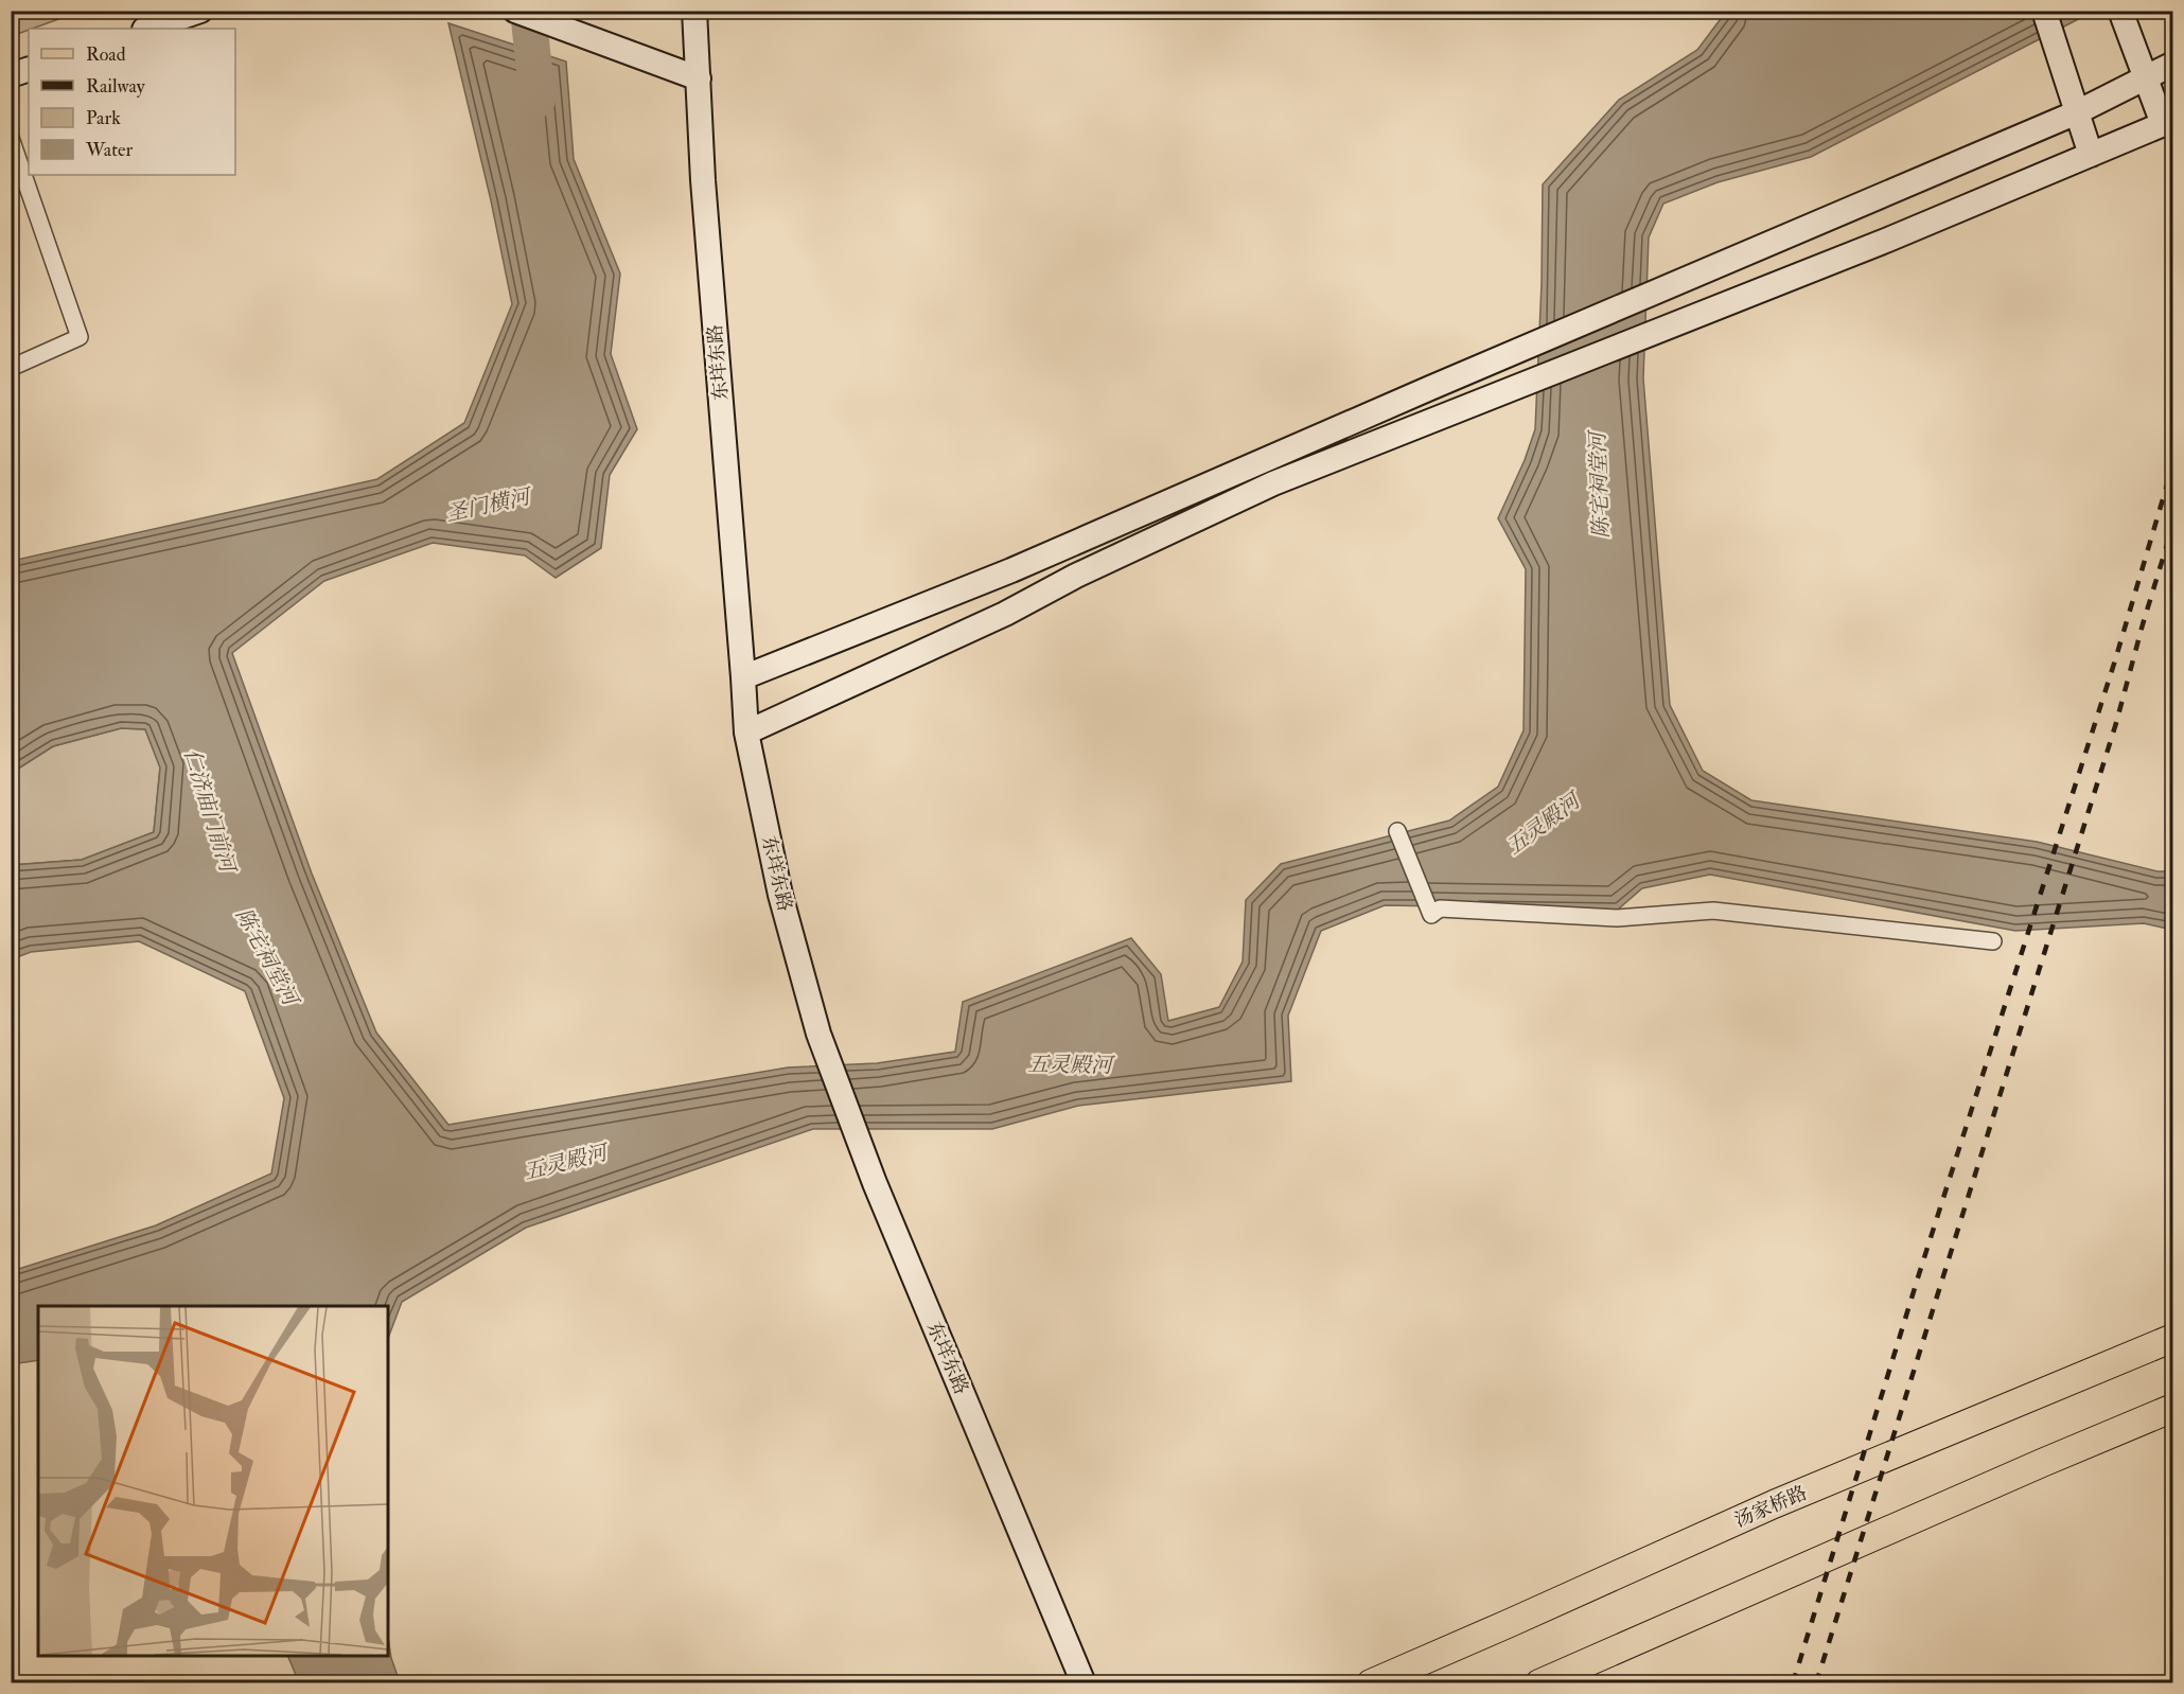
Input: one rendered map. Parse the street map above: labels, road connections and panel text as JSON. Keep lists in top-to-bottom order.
{
  "streets": {
    "main road": ["东垟东路", "汤家桥路"]
  },
  "water": [
    "陈宅祠堂河",
    "圣门横河",
    "仁济庙门前河",
    "五灵殿河"
  ],
  "legend": [
    "Road",
    "Railway",
    "Park",
    "Water"
  ]
}
